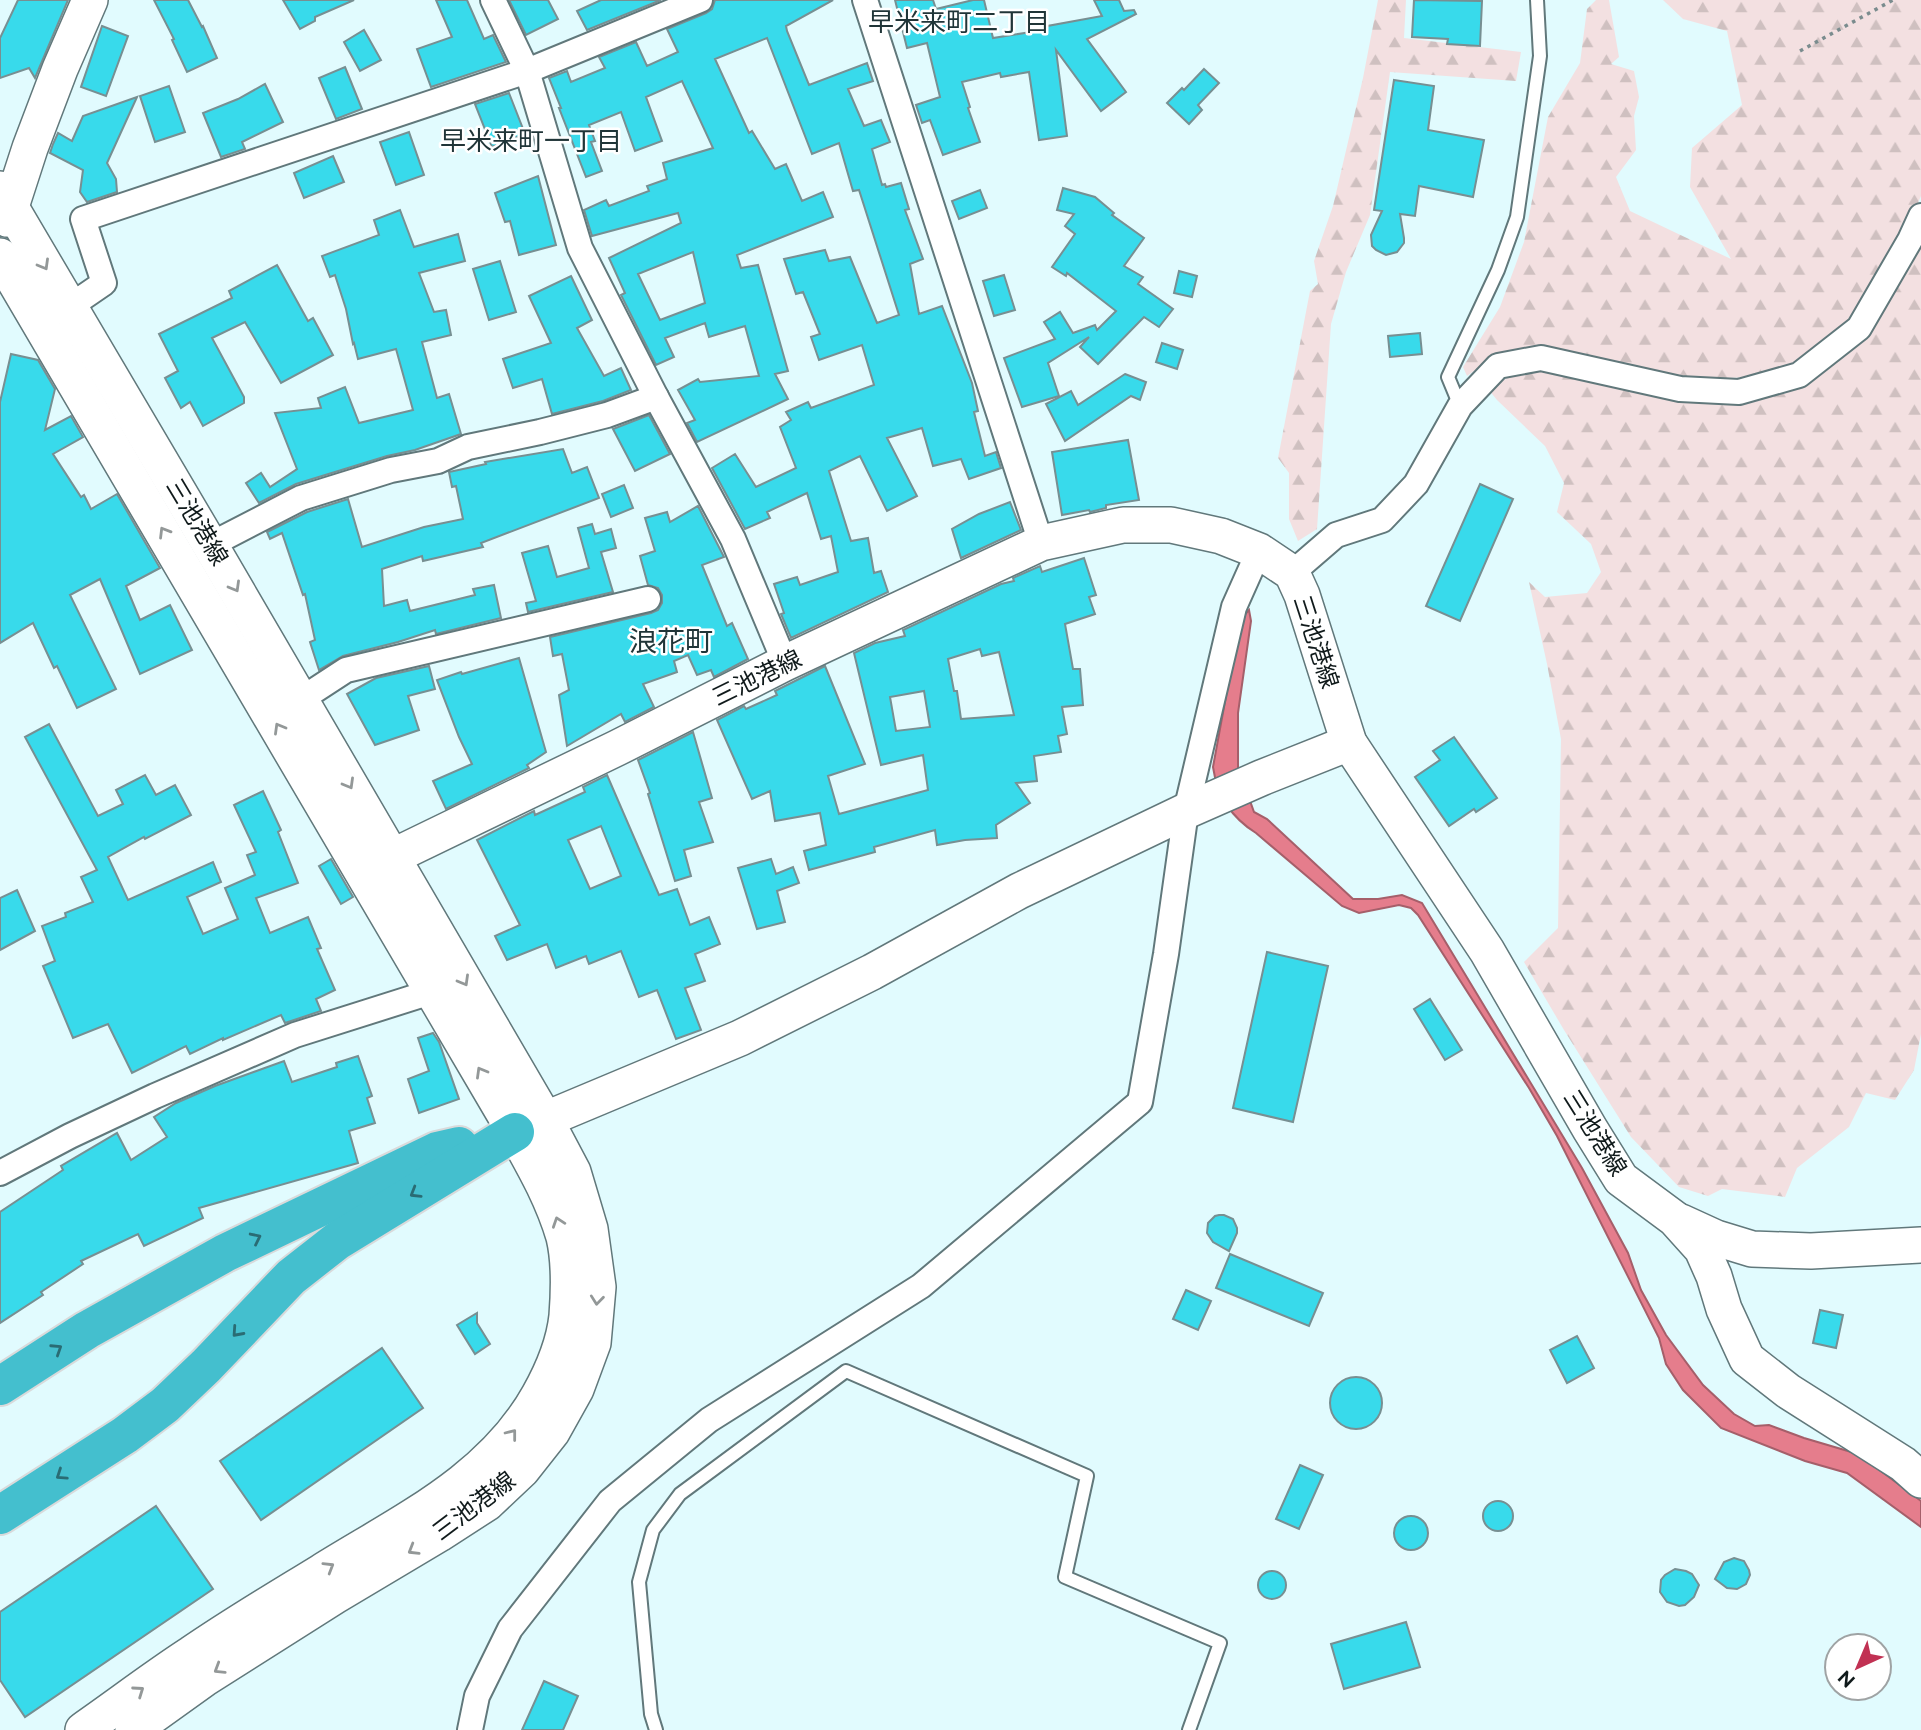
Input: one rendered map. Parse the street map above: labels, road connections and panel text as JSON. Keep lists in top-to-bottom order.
{
  "streets": {
    "main road": ["三池港線"]
  },
  "districts": ["早米来町二丁目", "早米来町一丁目", "浪花町"],
  "north": "bottom left"
}
